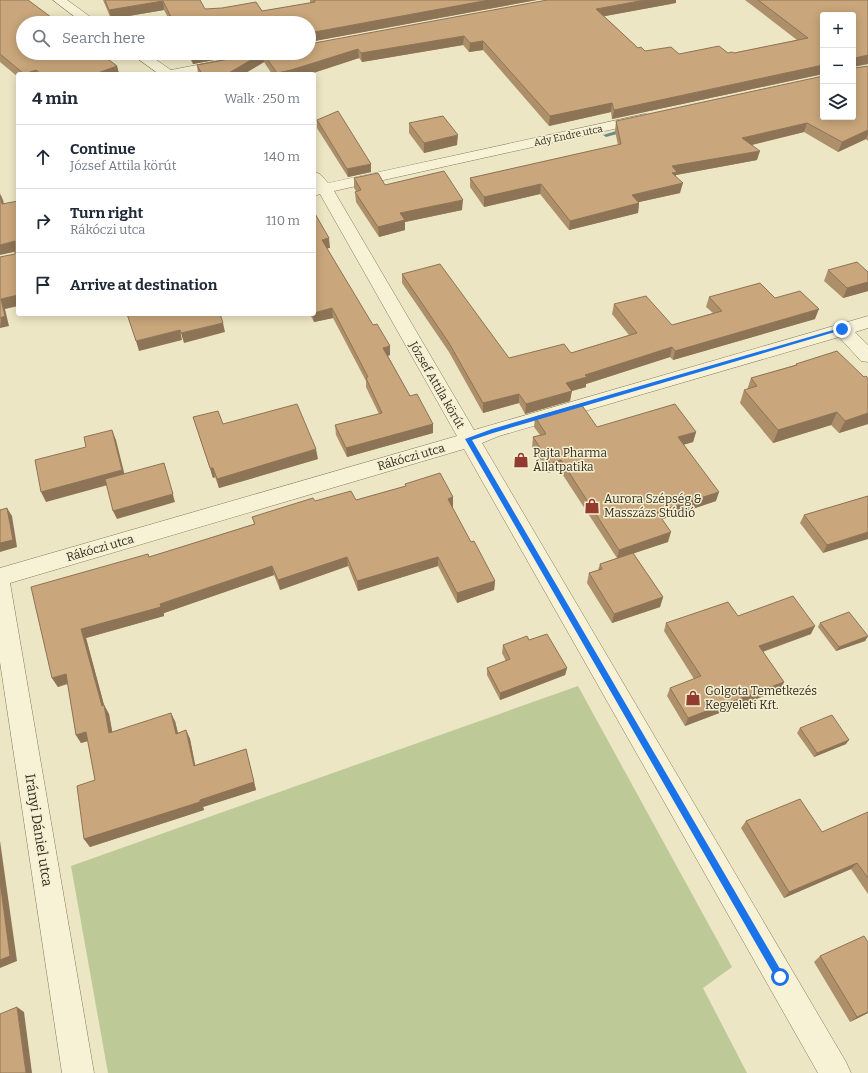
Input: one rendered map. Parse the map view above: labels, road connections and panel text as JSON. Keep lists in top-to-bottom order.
{
  "streets": {
    "street": [
      "Ady Endre utca",
      "József Attila körút",
      "Rákóczi utca",
      "Irányi Dániel utca"
    ]
  },
  "crossings": [
    ["Ady Endre utca", "József Attila körút"],
    ["József Attila körút", "Rákóczi utca"]
  ],
  "places": {
    "shop": ["Pajta Pharma Állatpatika", "Aurora Szépség & Masszázs Stúdió", "Golgota Temetkezés Kegyeleti Kft."]
  },
  "page": {
    "map_buttons": ["+", "−"],
    "search": "Search here",
    "heading": ["4 min", "Walk · 250 m"],
    "list": [
      ["Continue", "József Attila körút", "140 m"],
      ["Turn right", "Rákóczi utca", "110 m"],
      "Arrive at destination"
    ]
  }
}
